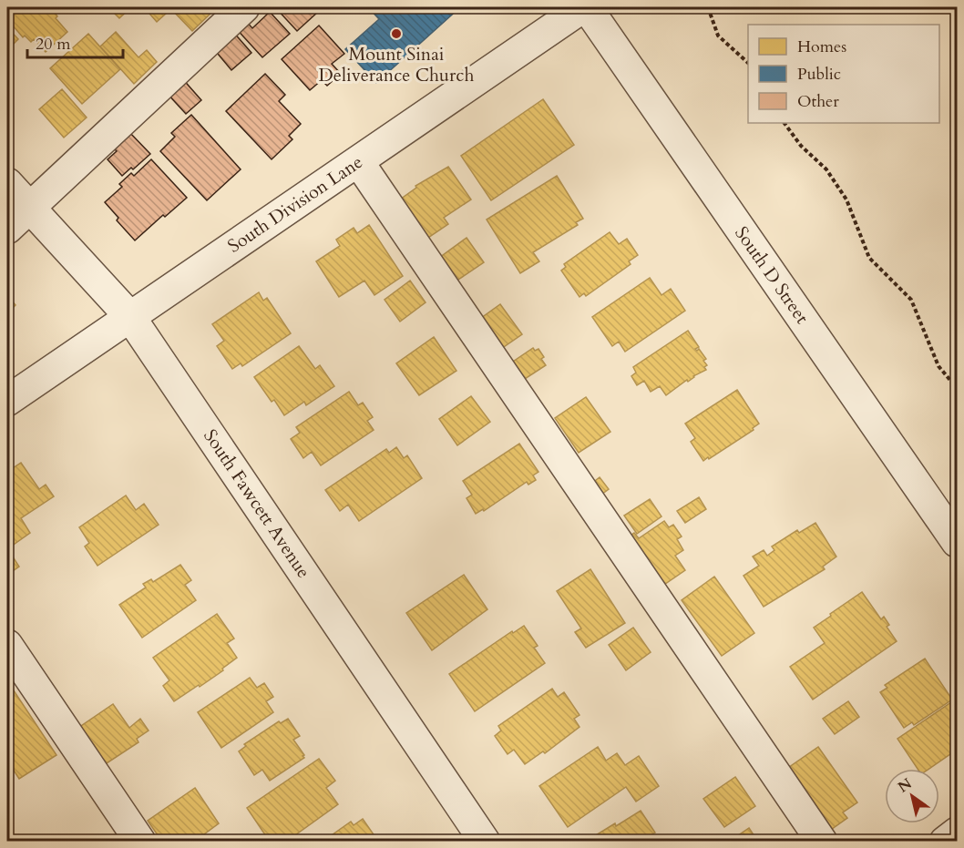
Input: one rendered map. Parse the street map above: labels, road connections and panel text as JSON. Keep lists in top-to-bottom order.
{
  "streets": {
    "street": ["South Division Lane", "South D Street", "South Fawcett Avenue"]
  },
  "crossings": [
    ["South Division Lane", "South D Street"],
    ["South Division Lane", "South Fawcett Avenue"]
  ],
  "places": ["Mount Sinai Deliverance Church"],
  "legend": ["Homes", "Public", "Other"],
  "scale_bar": "20 m",
  "north": "top left"
}
